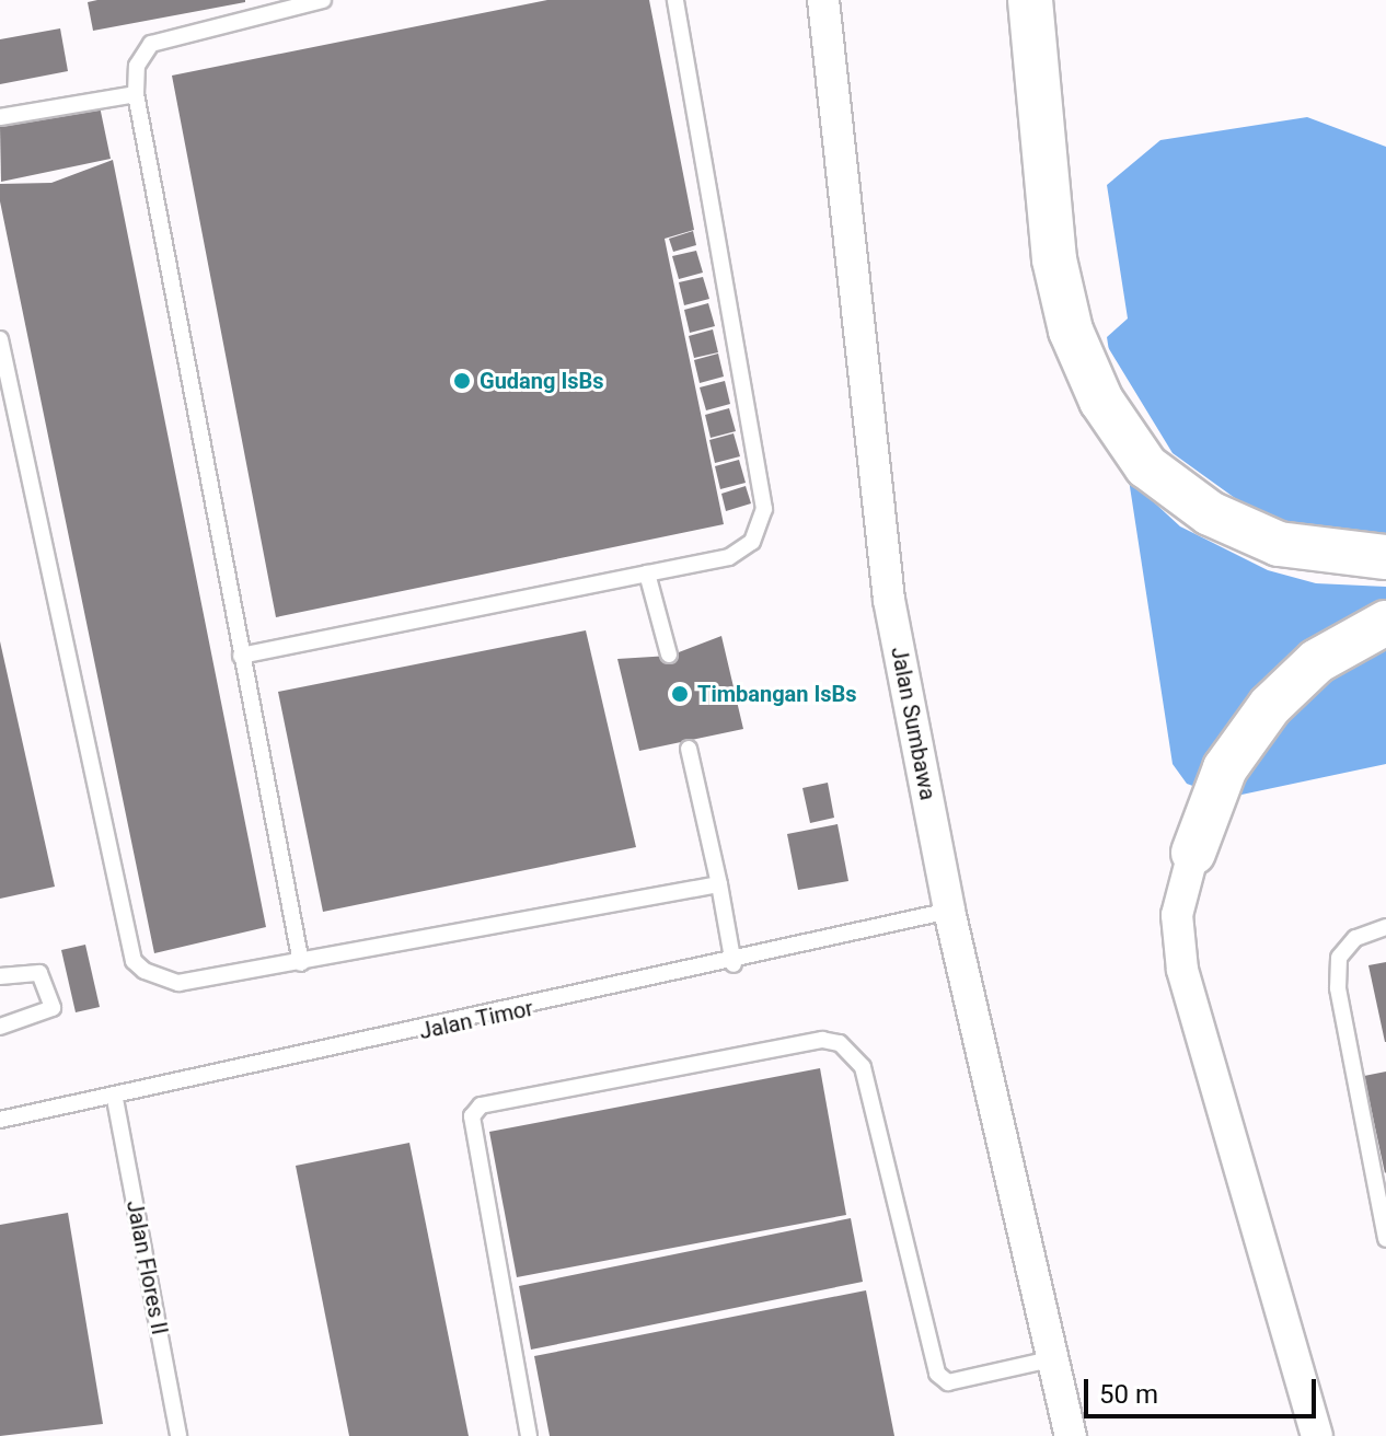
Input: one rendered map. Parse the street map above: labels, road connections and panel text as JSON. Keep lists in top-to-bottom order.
{
  "streets": {
    "street": ["Jalan Sumbawa"],
    "lane": ["Jalan Timor", "Jalan Flores II"]
  },
  "crossings": [
    ["Jalan Sumbawa", "Jalan Timor"],
    ["Jalan Timor", "Jalan Flores II"]
  ],
  "places": ["Gudang IsBs", "Timbangan IsBs"],
  "scale_bar": "50 m"
}
